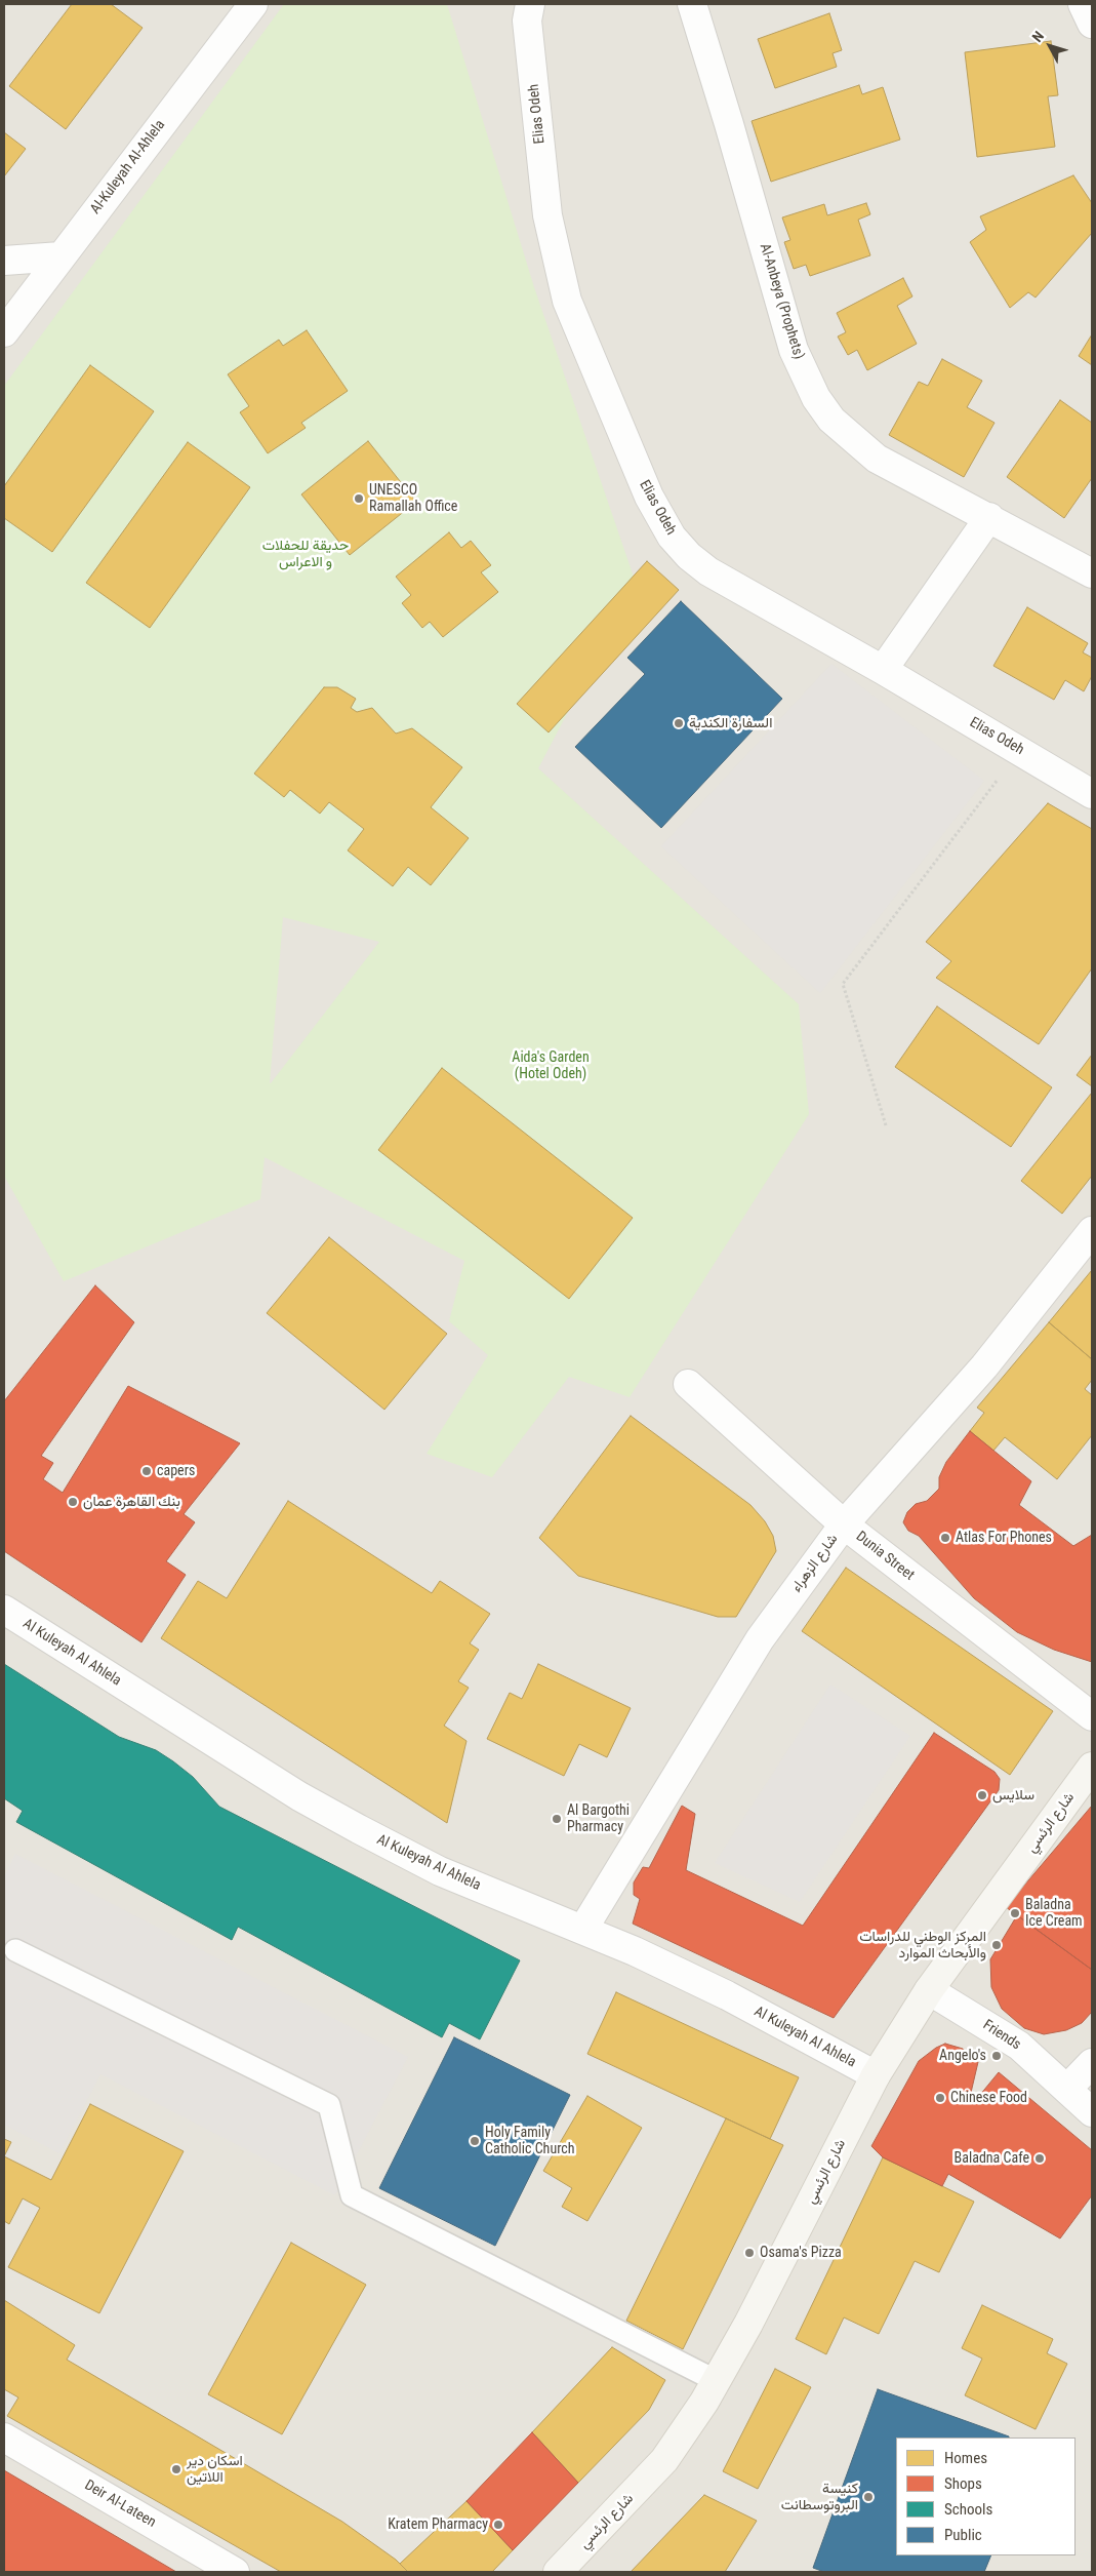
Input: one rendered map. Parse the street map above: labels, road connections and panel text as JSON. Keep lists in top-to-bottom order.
{
  "streets": {
    "main road": ["شارع الرئسي"],
    "street": [
      "Elias Odeh",
      "Al-Kuleyah Al-Ahlela",
      "Al-Anbeya (Prophets)",
      "Dunia Street",
      "شارع الزهراء",
      "Al Kuleyah Al Ahlela",
      "Friends",
      "Deir Al-Lateen"
    ]
  },
  "crossings": [
    ["Dunia Street", "شارع الزهراء"],
    ["شارع الزهراء", "Al Kuleyah Al Ahlela"],
    ["Al Kuleyah Al Ahlela", "شارع الرئسي"],
    ["شارع الرئسي", "Friends"]
  ],
  "parks": ["حديقة للحفلات و الاعراس", "Aida's Garden (Hotel Odeh)"],
  "places": [
    "UNESCO Ramallah Office",
    "السفارة الكندية",
    "capers",
    "بنك القاهرة عمان",
    "Atlas For Phones",
    "سلايس",
    "Al Bargothi Pharmacy",
    "Baladna Ice Cream",
    "المركز الوطني للدراسات والأبحاث الموارد",
    "Angelo's",
    "Chinese Food",
    "Holy Family Catholic Church",
    "Baladna Cafe",
    "Osama's Pizza",
    "اسكان دير اللاتين",
    "كنيسة البروتوسطانت",
    "Kratem Pharmacy"
  ],
  "legend": [
    "Homes",
    "Shops",
    "Schools",
    "Public"
  ],
  "north": "top left"
}
